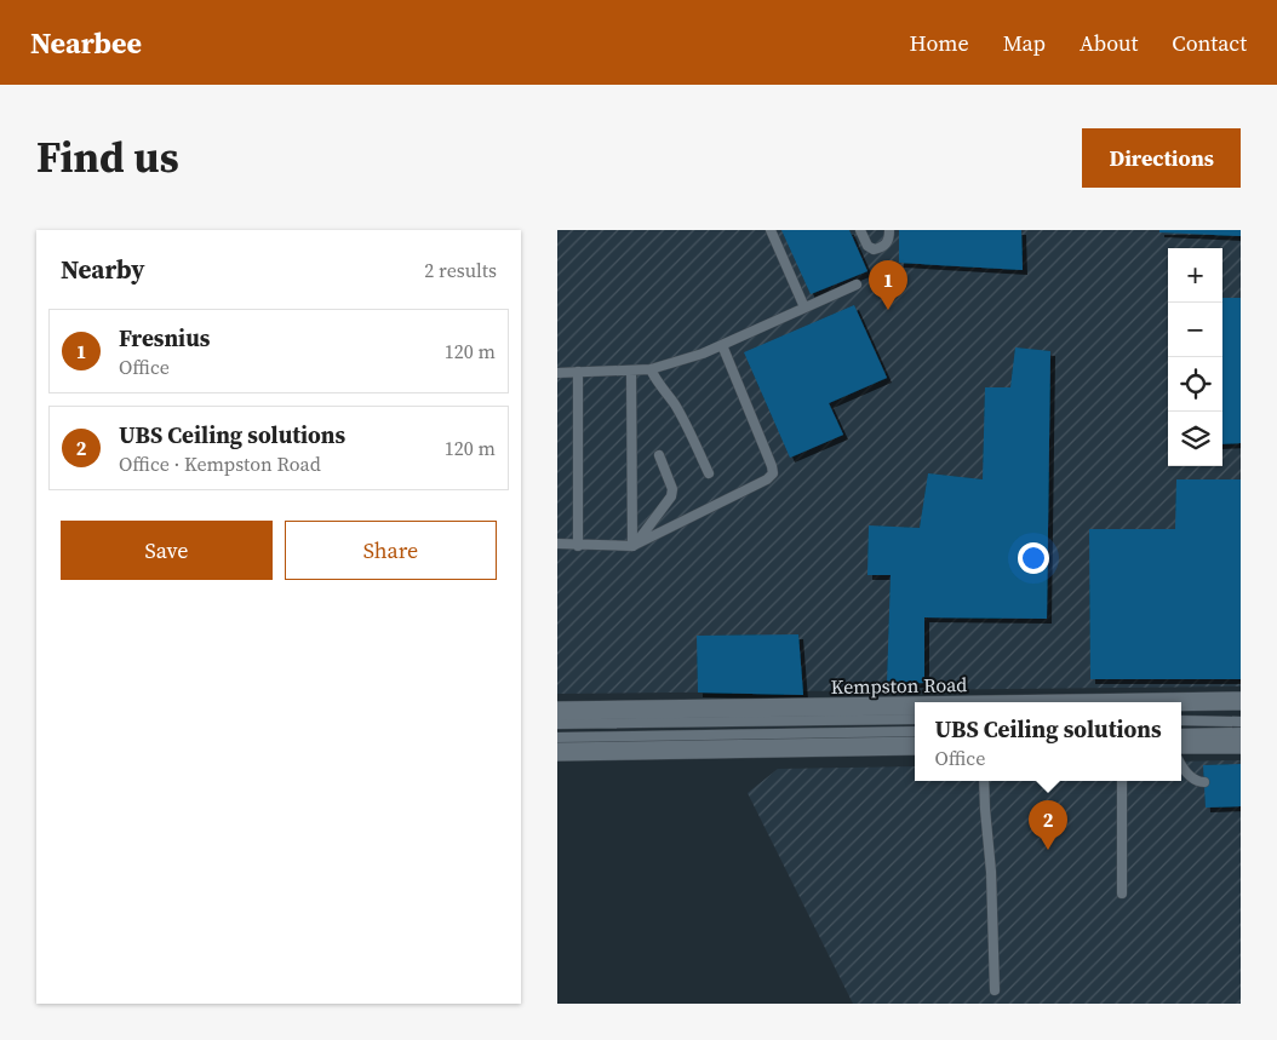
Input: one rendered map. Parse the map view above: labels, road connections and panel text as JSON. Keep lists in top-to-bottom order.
{
  "streets": {
    "main road": ["Kempston Road"]
  },
  "page": {
    "header": "Nearbee",
    "nav": [
      "Home",
      "Map",
      "About",
      "Contact"
    ],
    "title": "Find us",
    "buttons": [
      "Directions",
      ["Save", "Share"]
    ],
    "heading": ["Nearby", "2 results"],
    "map_buttons": ["+", "−"],
    "pins": ["1", "2"],
    "list": [
      {
        "mark": "1",
        "name": "Fresnius",
        "note": "Office",
        "value": "120 m"
      },
      {
        "mark": "2",
        "name": "UBS Ceiling solutions",
        "note": "Office · Kempston Road",
        "value": "120 m"
      }
    ],
    "popup": ["UBS Ceiling solutions", "Office"]
  }
}
